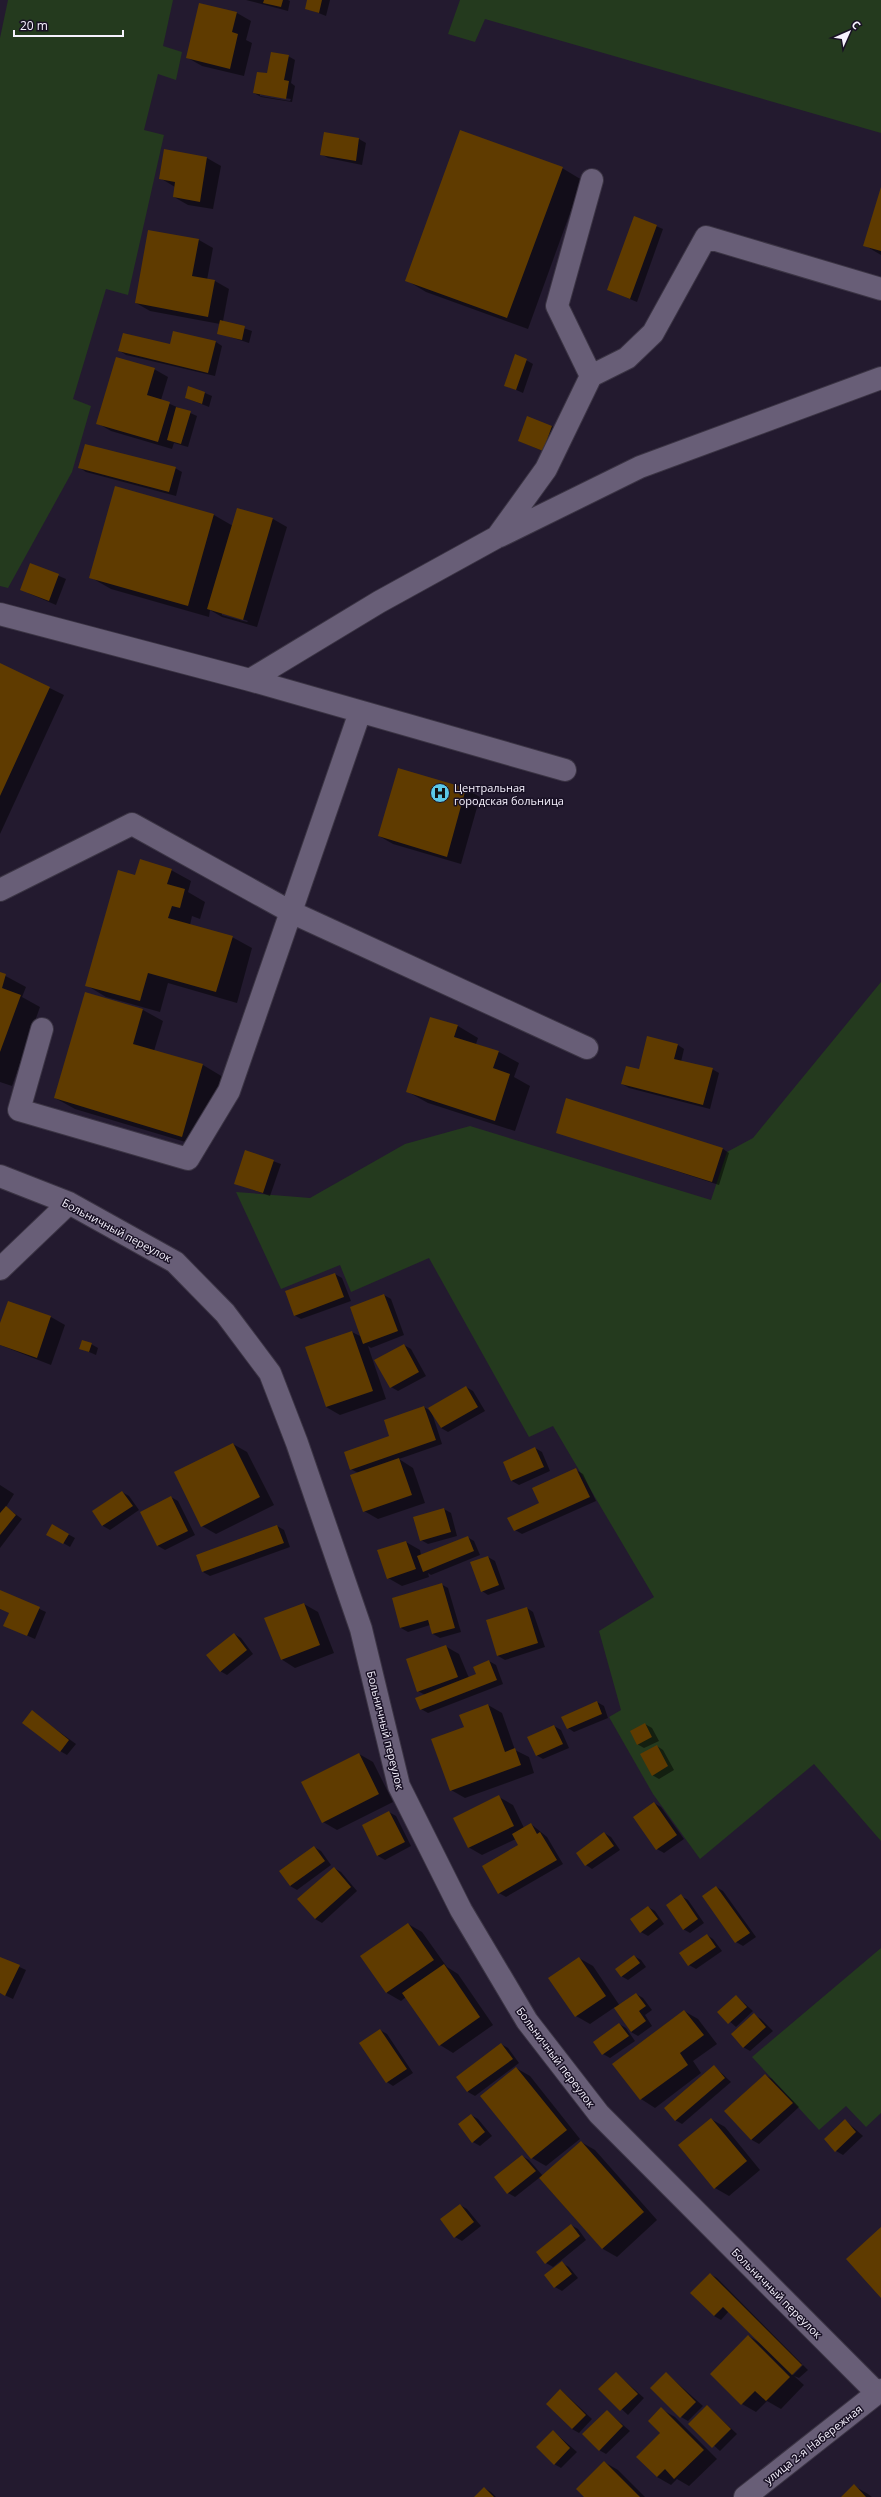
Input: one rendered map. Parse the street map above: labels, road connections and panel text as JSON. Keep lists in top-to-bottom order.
{
  "streets": {
    "street": ["Больничный переулок", "улица 2-я Набережная"]
  },
  "crossings": [
    ["Больничный переулок", "улица 2-я Набережная"]
  ],
  "places": {
    "hospital": ["Центральная городская больница"]
  },
  "scale_bar": "20 m",
  "north": "top right"
}
